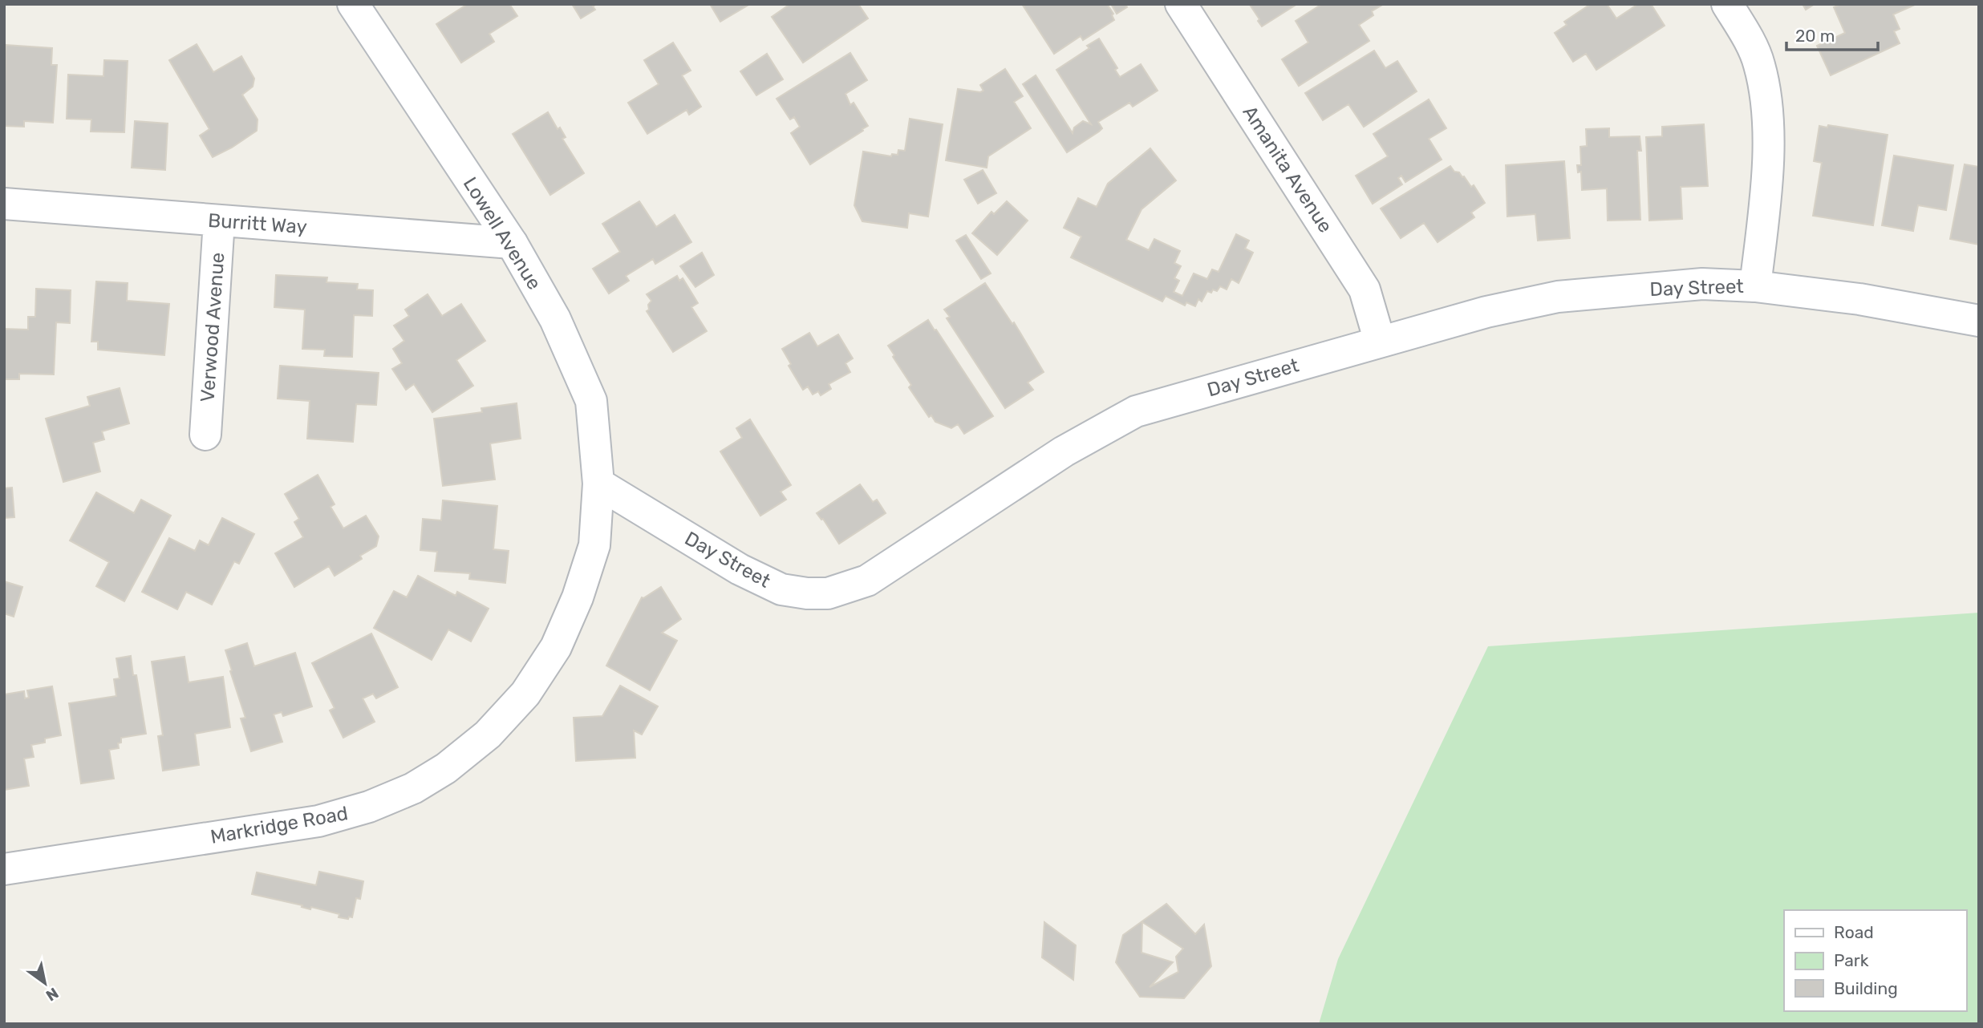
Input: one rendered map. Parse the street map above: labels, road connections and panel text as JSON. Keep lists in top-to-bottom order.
{
  "streets": {
    "street": [
      "Amanita Avenue",
      "Burritt Way",
      "Lowell Avenue",
      "Day Street",
      "Verwood Avenue",
      "Markridge Road"
    ]
  },
  "crossings": [
    ["Amanita Avenue", "Day Street"],
    ["Burritt Way", "Lowell Avenue"],
    ["Burritt Way", "Verwood Avenue"],
    ["Lowell Avenue", "Day Street"],
    ["Lowell Avenue", "Markridge Road"],
    ["Day Street", "Markridge Road"]
  ],
  "legend": ["Road", "Park", "Building"],
  "scale_bar": "20 m",
  "north": "bottom right"
}
